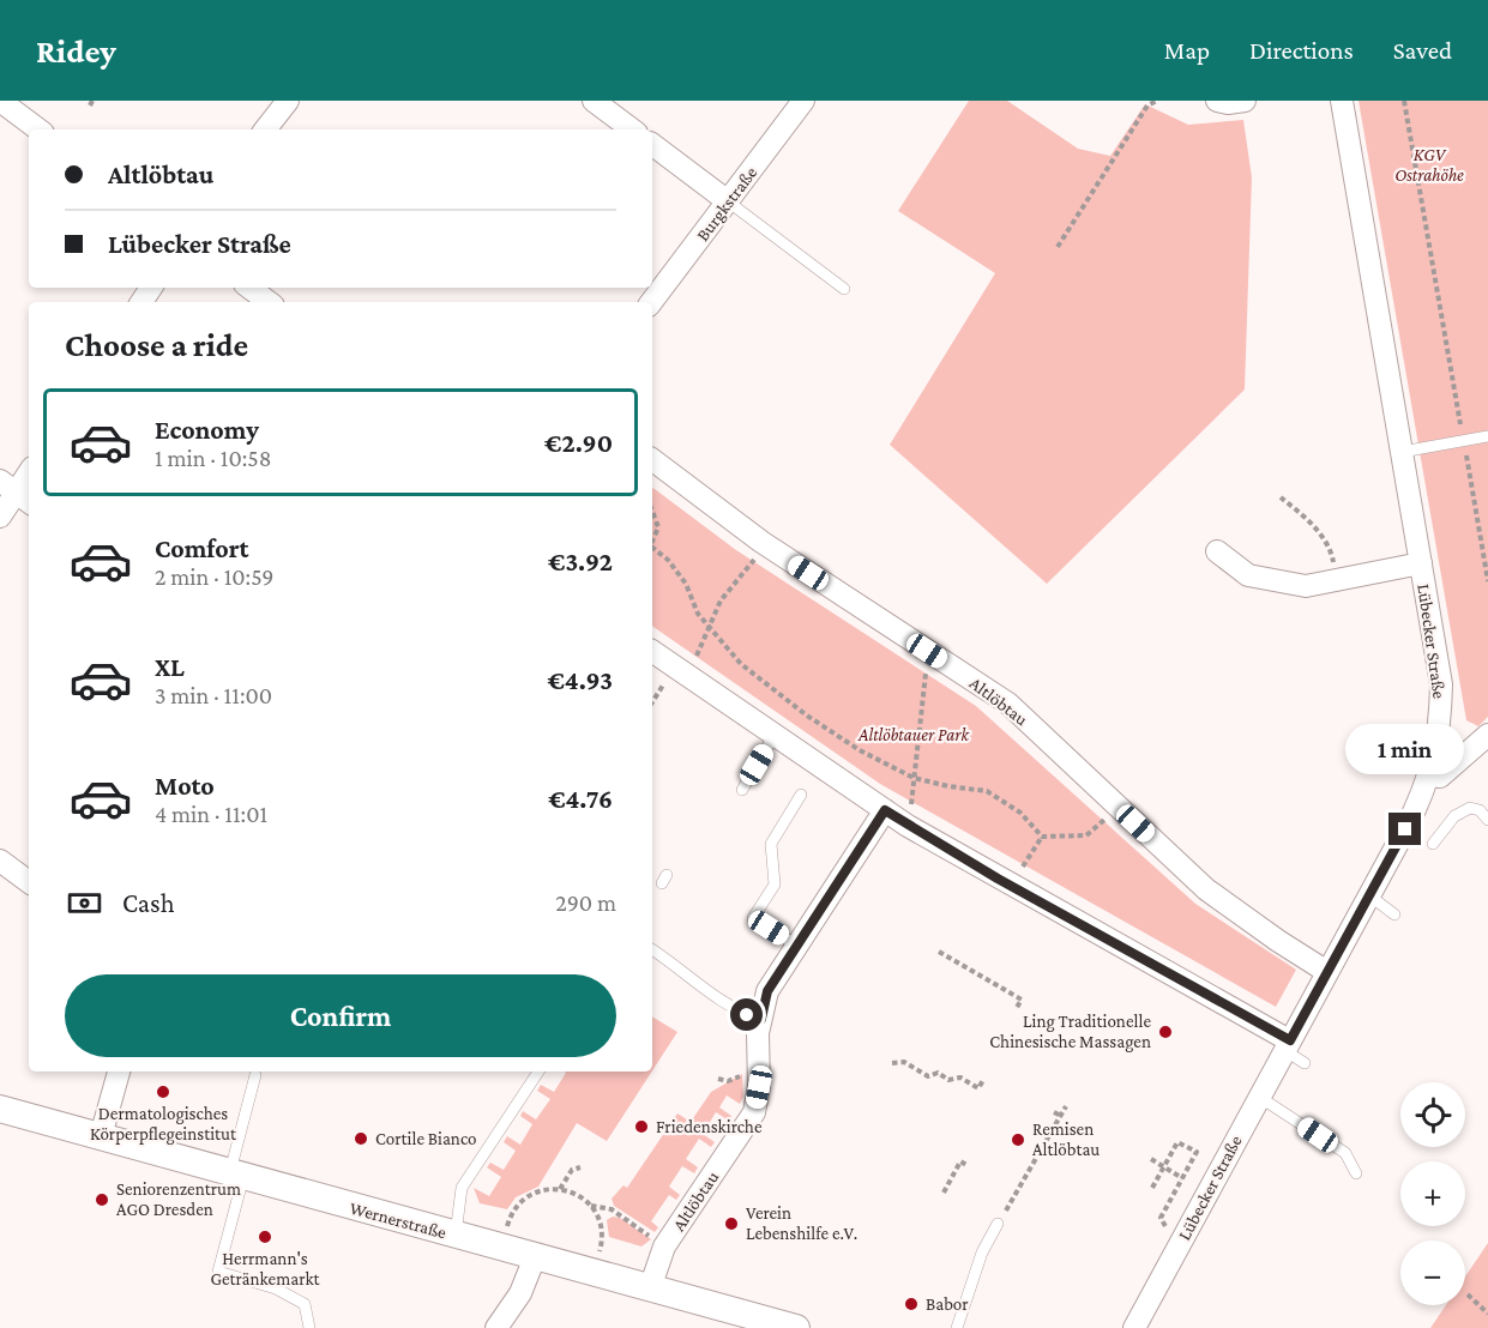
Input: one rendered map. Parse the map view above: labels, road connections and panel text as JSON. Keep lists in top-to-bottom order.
{
  "streets": {
    "street": [
      "Burgkstraße",
      "Lübecker Straße",
      "Altlöbtau",
      "Wernerstraße"
    ]
  },
  "crossings": [
    ["Lübecker Straße", "Altlöbtau"],
    ["Altlöbtau", "Wernerstraße"]
  ],
  "parks": ["KGV Ostrahöhe", "Altlöbtauer Park"],
  "places": [
    "Ling Traditionelle Chinesische Massagen",
    "Dermatologisches Körperpflegeinstitut",
    "Friedenskirche",
    "Cortile Bianco",
    "Remisen Altlöbtau",
    "Seniorenzentrum AGO Dresden",
    "Verein Lebenshilfe e.V.",
    "Herrmann's Getränkemarkt",
    "Babor"
  ],
  "page": {
    "header": "Ridey",
    "nav": ["Map", "Directions", "Saved"],
    "banner": ["Altlöbtau", "Lübecker Straße"],
    "heading": "Choose a ride",
    "list": [
      {
        "name": "Economy",
        "note": "1 min · 10:58",
        "value": "€2.90"
      },
      {
        "name": "Comfort",
        "note": "2 min · 10:59",
        "value": "€3.92"
      },
      {
        "name": "XL",
        "note": "3 min · 11:00",
        "value": "€4.93"
      },
      {
        "name": "Moto",
        "note": "4 min · 11:01",
        "value": "€4.76"
      }
    ],
    "bubble": "1 min",
    "pay": ["Cash", "290 m"],
    "buttons": "Confirm",
    "map_buttons": ["+", "−"]
  }
}
